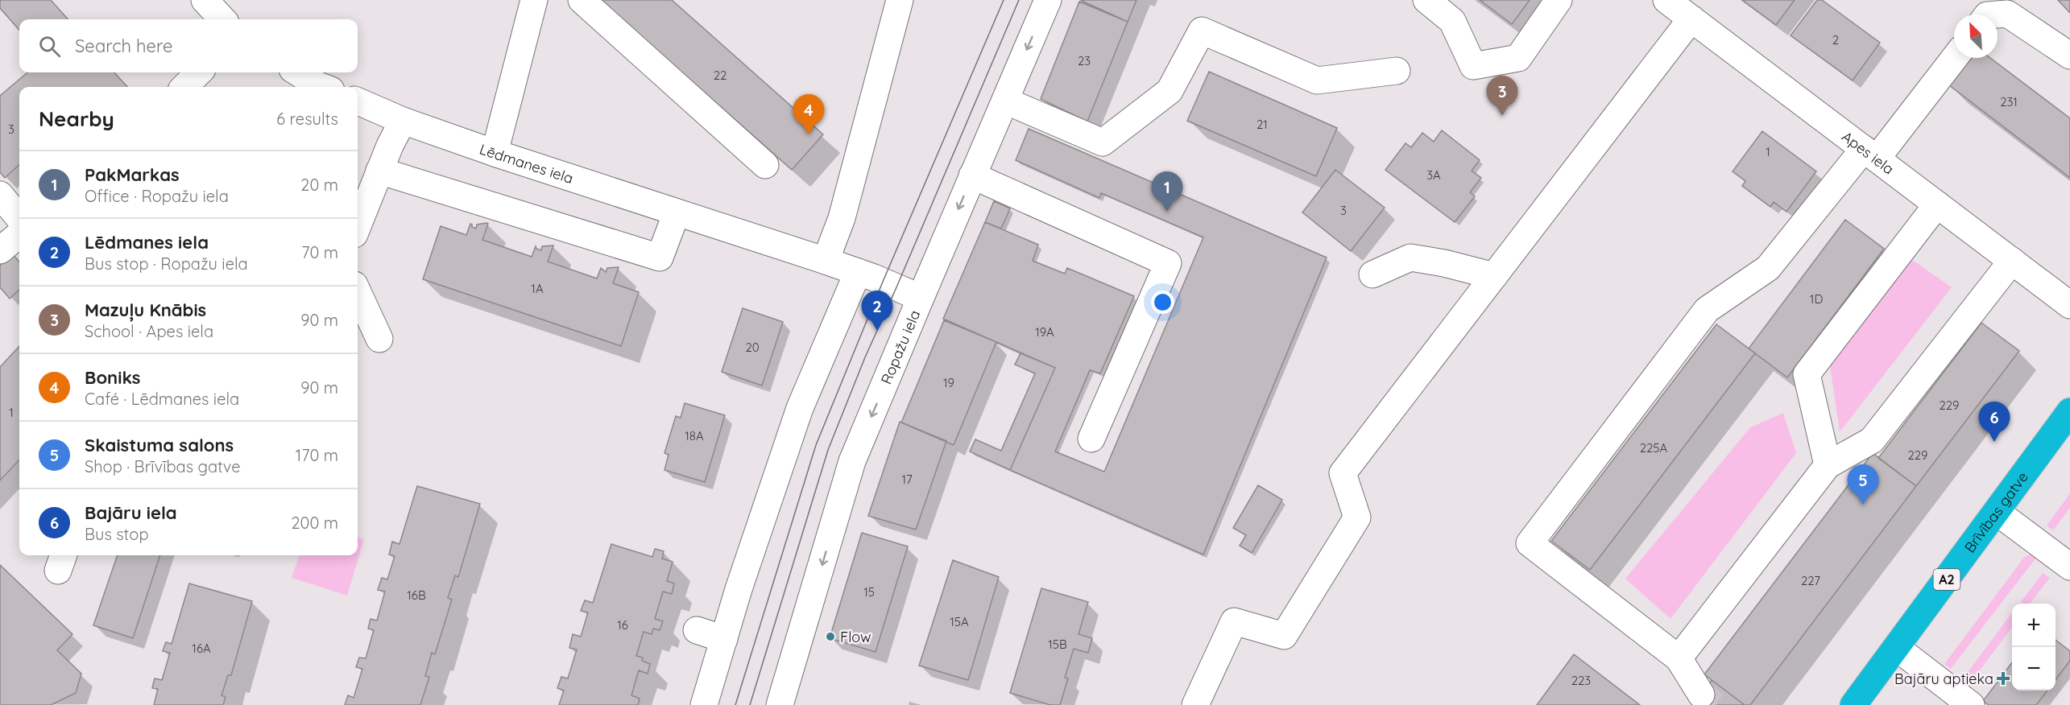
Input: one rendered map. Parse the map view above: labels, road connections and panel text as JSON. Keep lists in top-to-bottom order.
{
  "streets": {
    "highway": ["Brīvības gatve", "A2"],
    "street": ["Apes iela", "Lēdmanes iela", "Ropažu iela"]
  },
  "crossings": [
    ["Lēdmanes iela", "Ropažu iela"]
  ],
  "places": {
    "other": ["Flow"],
    "health": ["Bajāru aptieka"]
  },
  "house_numbers": [
    "2",
    "23",
    "22",
    "231",
    "21",
    "3",
    "1",
    "3A",
    "3",
    "1A",
    "1D",
    "19A",
    "20",
    "19",
    "229",
    "1",
    "18A",
    "225A",
    "229",
    "17",
    "227",
    "15",
    "16B",
    "15A",
    "16",
    "15B",
    "16A",
    "223"
  ],
  "north": "top left",
  "page": {
    "search": "Search here",
    "pins": [
      "3",
      "4",
      "1",
      "2",
      "6",
      "5"
    ],
    "heading": ["Nearby", "6 results"],
    "list": [
      {
        "mark": "1",
        "name": "PakMarkas",
        "note": "Office · Ropažu iela",
        "value": "20 m"
      },
      {
        "mark": "2",
        "name": "Lēdmanes iela",
        "note": "Bus stop · Ropažu iela",
        "value": "70 m"
      },
      {
        "mark": "3",
        "name": "Mazuļu Knābis",
        "note": "School · Apes iela",
        "value": "90 m"
      },
      {
        "mark": "4",
        "name": "Boniks",
        "note": "Café · Lēdmanes iela",
        "value": "90 m"
      },
      {
        "mark": "5",
        "name": "Skaistuma salons",
        "note": "Shop · Brīvības gatve",
        "value": "170 m"
      },
      {
        "mark": "6",
        "name": "Bajāru iela",
        "note": "Bus stop",
        "value": "200 m"
      }
    ],
    "map_buttons": ["+", "−"]
  }
}
